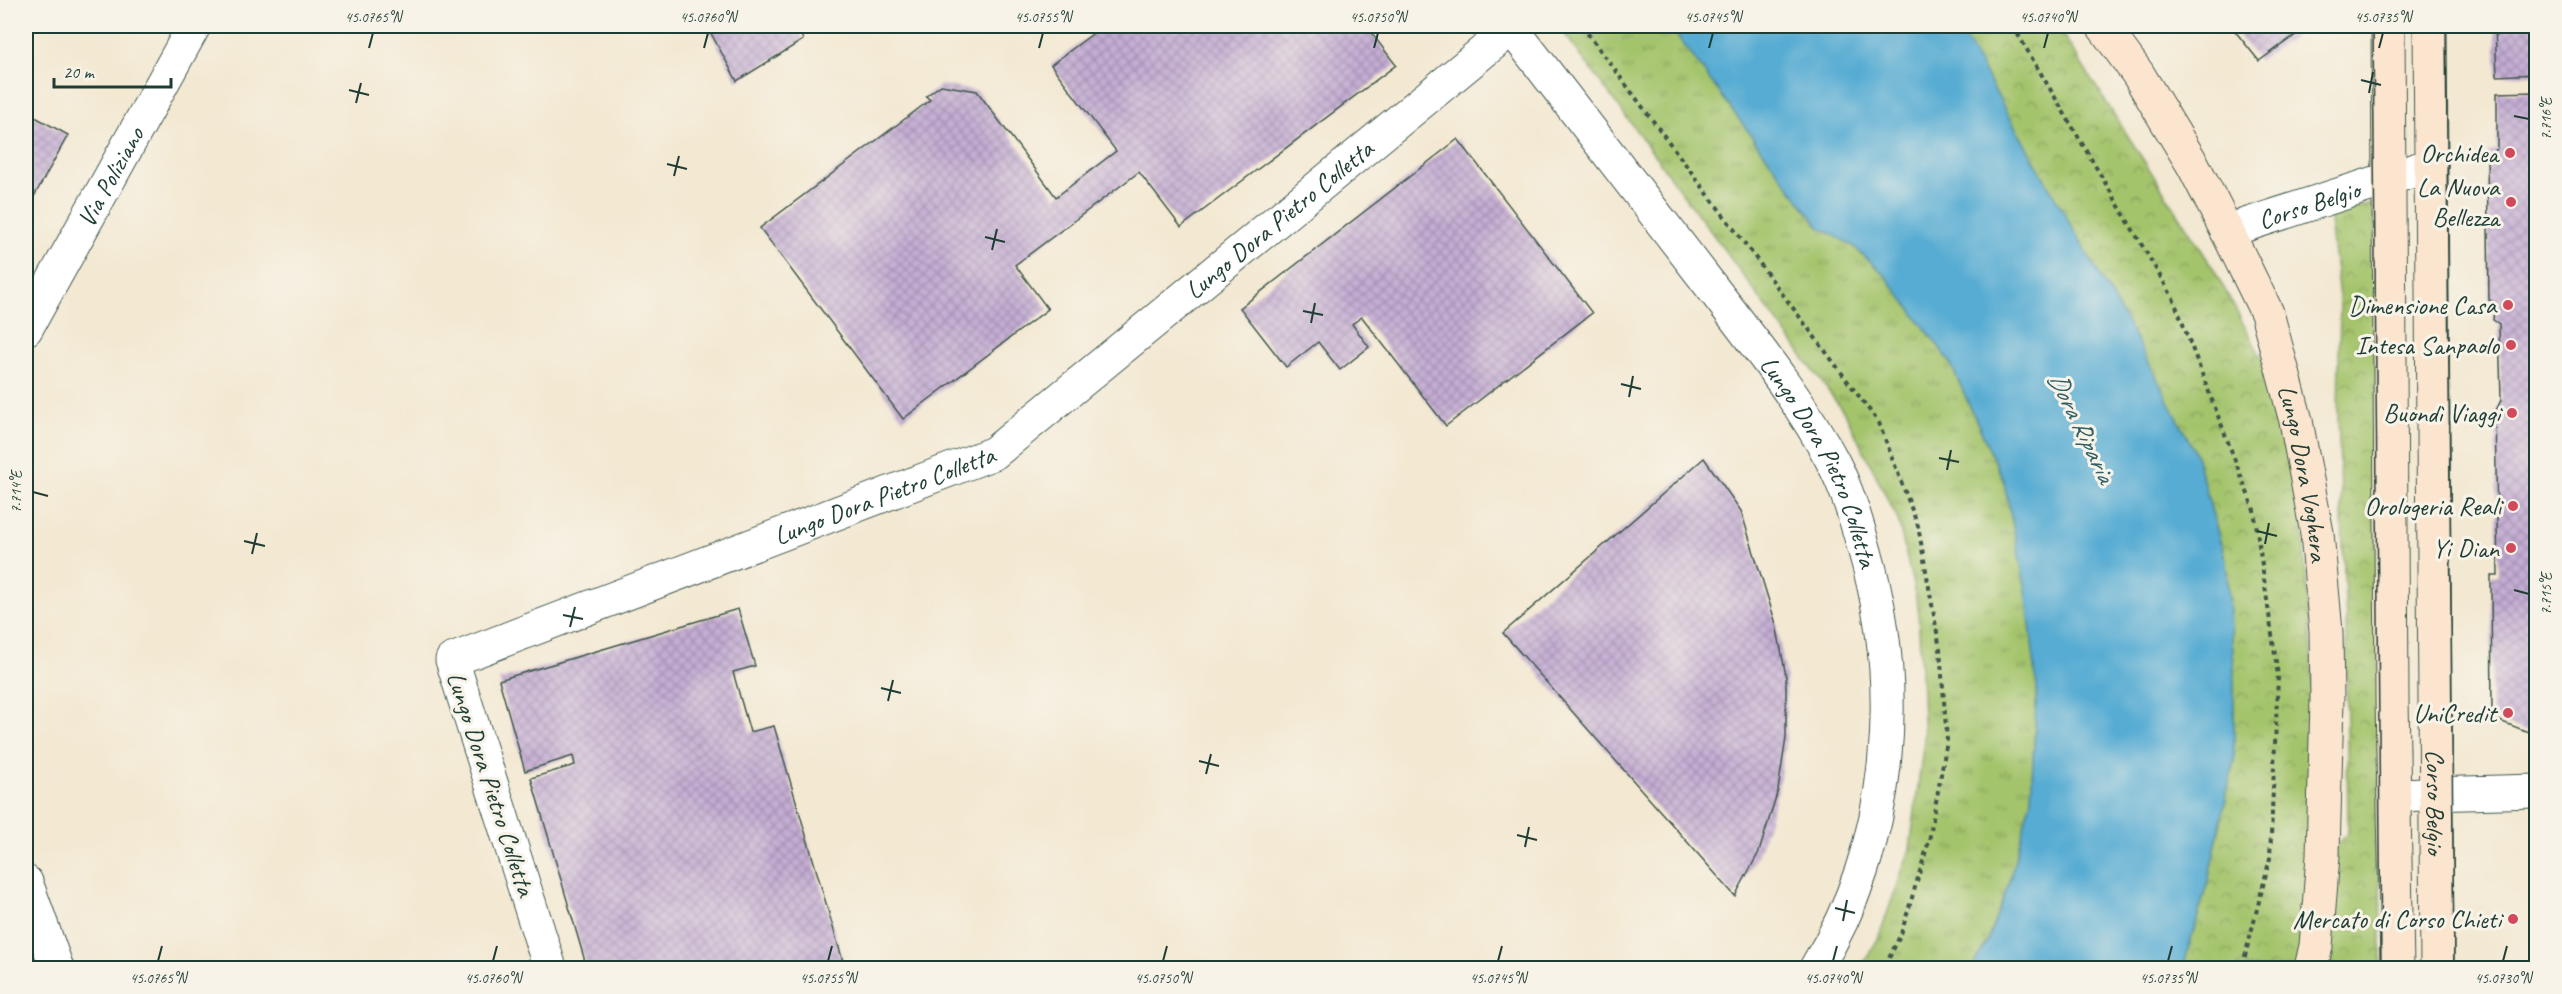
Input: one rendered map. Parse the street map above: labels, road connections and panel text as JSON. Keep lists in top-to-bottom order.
{
  "streets": {
    "main road": ["Corso Belgio", "Lungo Dora Voghera"],
    "street": ["Via Poliziano", "Lungo Dora Pietro Colletta"]
  },
  "crossings": [
    ["Corso Belgio", "Lungo Dora Voghera"]
  ],
  "water": ["Dora Riparia"],
  "places": [
    "Orchidea",
    "La Nuova Bellezza",
    "Dimensione Casa",
    "Intesa Sanpaolo",
    "Buondì Viaggi",
    "Orologeria Reali",
    "Yi Dian",
    "UniCredit",
    "Mercato di Corso Chieti"
  ],
  "scale_bar": "20 m",
  "coordinates": [
    "45.0765°N",
    "45.0760°N",
    "45.0755°N",
    "45.0750°N",
    "45.0745°N",
    "45.0740°N",
    "45.0735°N",
    "7.716°E",
    "7.714°E",
    "7.715°E",
    "45.0730°N"
  ]
}
